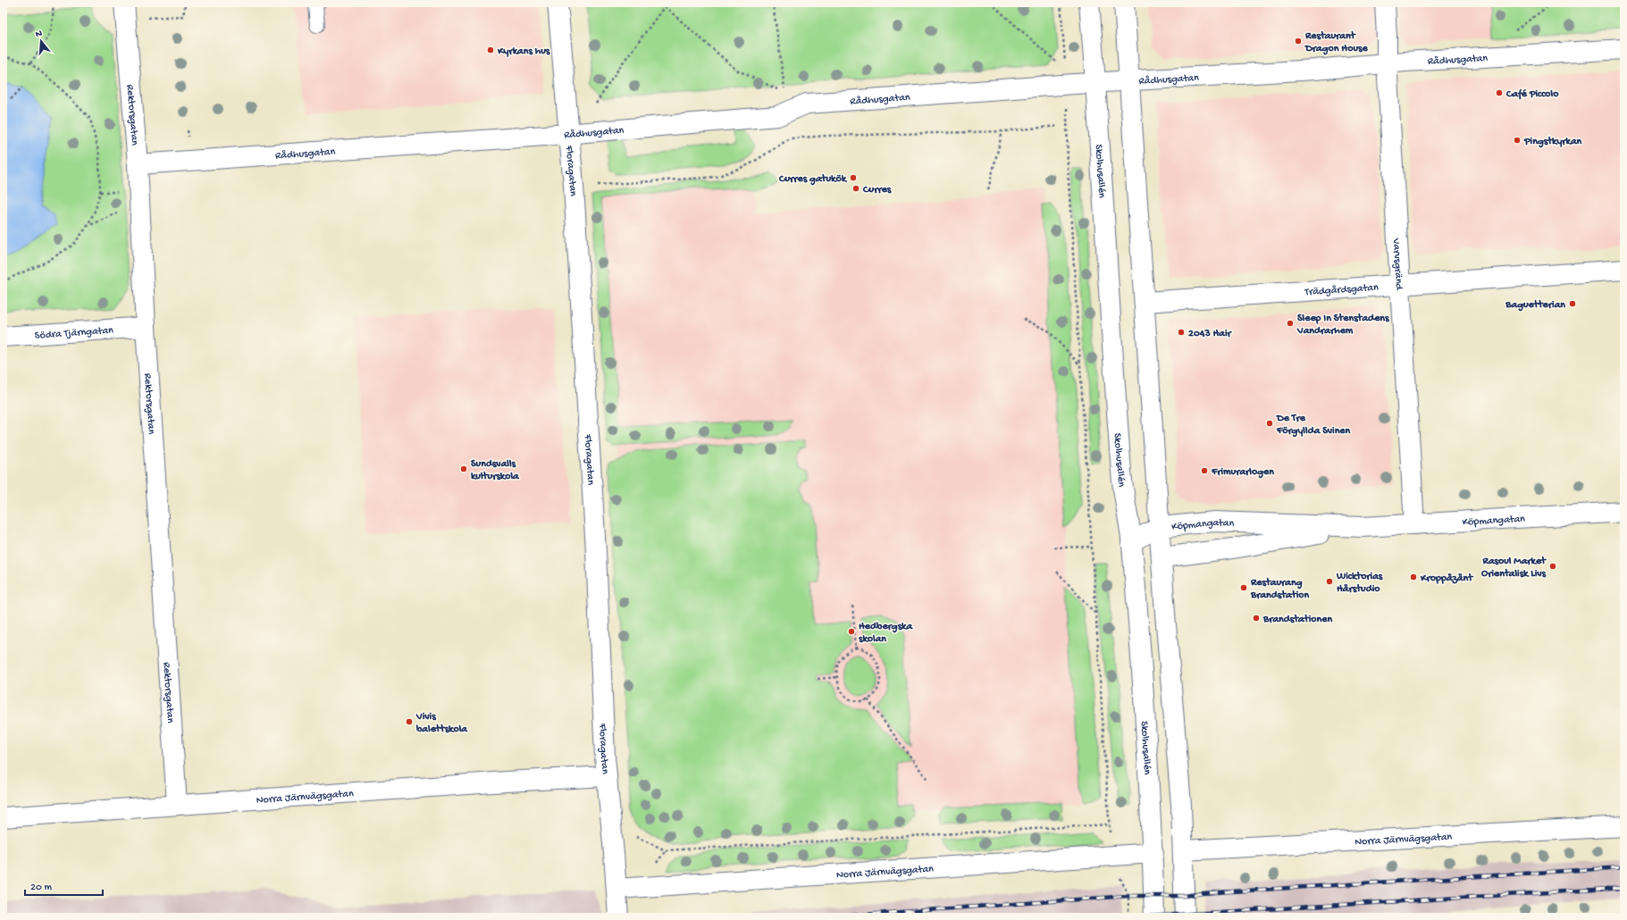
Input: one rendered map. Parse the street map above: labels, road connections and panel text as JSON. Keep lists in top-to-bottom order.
{
  "streets": {
    "street": [
      "Rådhusgatan",
      "Rektorsgatan",
      "Floragatan",
      "Skolhusallén",
      "Varvsgränd",
      "Trädgårdsgatan",
      "Södra Tjärngatan",
      "Köpmangatan",
      "Norra Järnvägsgatan"
    ]
  },
  "crossings": [
    ["Rådhusgatan", "Rektorsgatan"],
    ["Rådhusgatan", "Floragatan"],
    ["Rådhusgatan", "Skolhusallén"],
    ["Rådhusgatan", "Varvsgränd"],
    ["Rektorsgatan", "Södra Tjärngatan"],
    ["Rektorsgatan", "Norra Järnvägsgatan"],
    ["Floragatan", "Norra Järnvägsgatan"],
    ["Skolhusallén", "Köpmangatan"],
    ["Skolhusallén", "Norra Järnvägsgatan"],
    ["Varvsgränd", "Trädgårdsgatan"],
    ["Varvsgränd", "Köpmangatan"]
  ],
  "places": [
    "Restaurant Dragon House",
    "Kyrkans hus",
    "Café Piccolo",
    "Pingstkyrkan",
    "Curres gatukök",
    "Curres",
    "Baguetterian",
    "Sleep In Stenstadens Vandrarhem",
    "2043 Hair",
    "De Tre Förgyllda Svinen",
    "Sundsvalls kulturskola",
    "Frimurarlogen",
    "Rasoul Market Orientalisk Livs",
    "Kroppåzånt",
    "Wicktorias Hårstudio",
    "Restaurang Brandstation",
    "Brandstationen",
    "Hedbergska skolan",
    "Vivis balettskola"
  ],
  "scale_bar": "20 m",
  "north": "top"
}
